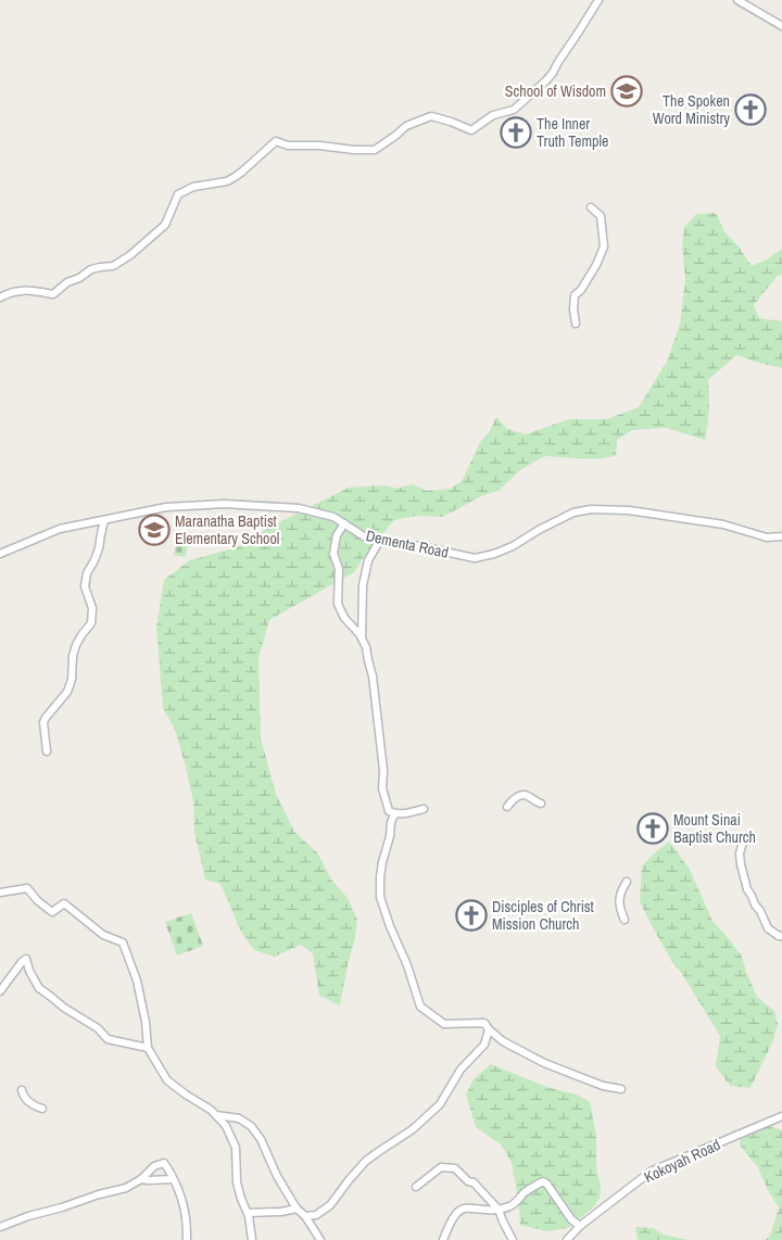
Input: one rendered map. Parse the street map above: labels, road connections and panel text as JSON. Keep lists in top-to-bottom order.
{
  "streets": {
    "street": ["Dementa Road", "Kokoyah Road"]
  },
  "places": {
    "school or university": ["School of Wisdom", "Maranatha Baptist Elementary School"],
    "church": [
      "The Spoken Word Ministry",
      "The Inner Truth Temple",
      "Mount Sinai Baptist Church",
      "Disciples of Christ Mission Church"
    ]
  }
}
